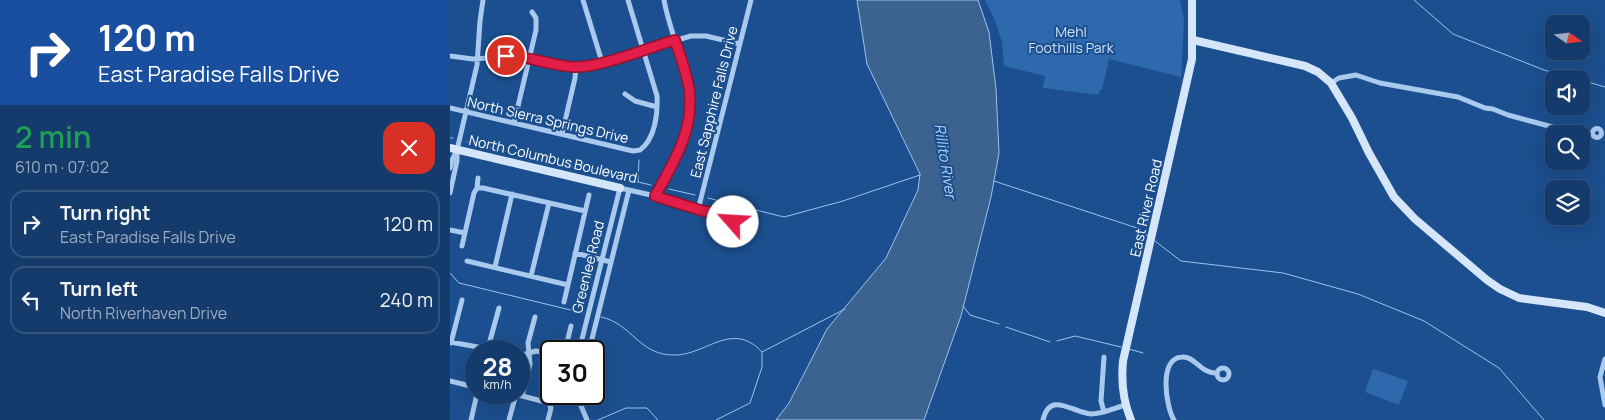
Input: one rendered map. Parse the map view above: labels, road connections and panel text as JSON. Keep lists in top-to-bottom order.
{
  "streets": {
    "street": [
      "East Sapphire Falls Drive",
      "North Sierra Springs Drive",
      "North Columbus Boulevard",
      "East River Road",
      "Greenlee Road"
    ]
  },
  "crossings": [
    ["East Sapphire Falls Drive", "North Columbus Boulevard"],
    ["North Columbus Boulevard", "Greenlee Road"]
  ],
  "water": ["Rillito River"],
  "parks": ["Mehl Foothills Park"],
  "north": "right",
  "page": {
    "turn": ["120 m", "East Paradise Falls Drive"],
    "heading": ["2 min", "610 m · 07:02"],
    "list": [
      {
        "name": "Turn right",
        "note": "East Paradise Falls Drive",
        "value": "120 m"
      },
      {
        "name": "Turn left",
        "note": "North Riverhaven Drive",
        "value": "240 m"
      }
    ],
    "speed": "28 km/h",
    "limit": "30"
  }
}
